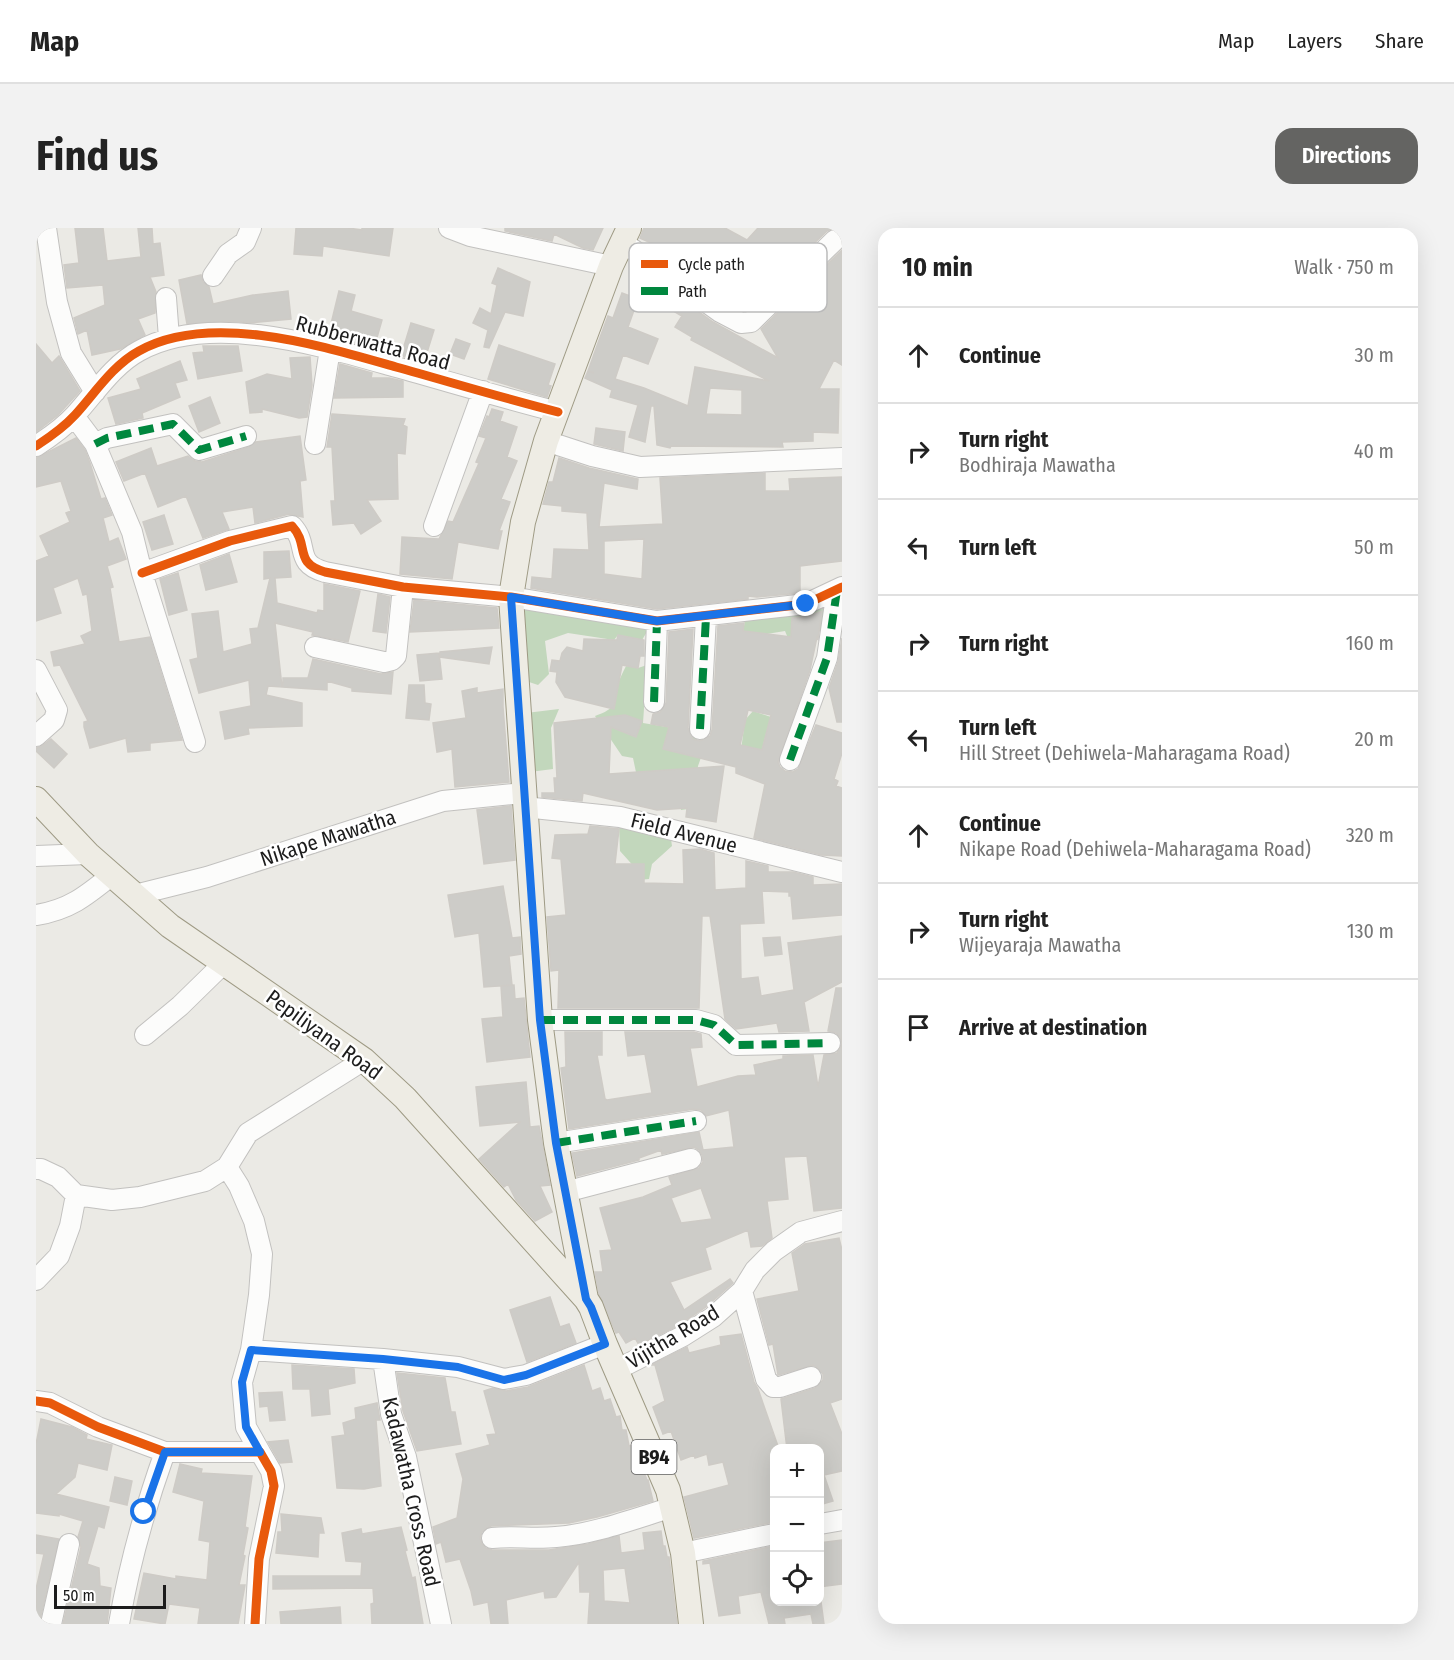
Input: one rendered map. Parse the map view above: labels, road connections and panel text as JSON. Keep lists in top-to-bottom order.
{
  "streets": {
    "main road": ["Pepiliyana Road", "B94"],
    "street": [
      "Rubberwatta Road",
      "Field Avenue",
      "Nikape Mawatha",
      "Vijitha Road",
      "Kadawatha Cross Road"
    ]
  },
  "crossings": [
    ["Rubberwatta Road", "B94"],
    ["Field Avenue", "Nikape Mawatha"],
    ["Field Avenue", "B94"],
    ["Nikape Mawatha", "Pepiliyana Road"],
    ["Nikape Mawatha", "B94"],
    ["Pepiliyana Road", "B94"],
    ["Vijitha Road", "B94"]
  ],
  "legend": ["Cycle path", "Path"],
  "scale_bar": "50 m",
  "page": {
    "header": "Map",
    "nav": ["Map", "Layers", "Share"],
    "buttons": "Directions",
    "title": "Find us",
    "heading": ["10 min", "Walk · 750 m"],
    "list": [
      ["Continue", "30 m"],
      ["Turn right", "Bodhiraja Mawatha", "40 m"],
      ["Turn left", "50 m"],
      ["Turn right", "160 m"],
      ["Turn left", "Hill Street (Dehiwela-Maharagama Road)", "20 m"],
      ["Continue", "Nikape Road (Dehiwela-Maharagama Road)", "320 m"],
      ["Turn right", "Wijeyaraja Mawatha", "130 m"],
      "Arrive at destination"
    ],
    "map_buttons": ["+", "−"],
    "scale": "50 m"
  }
}
